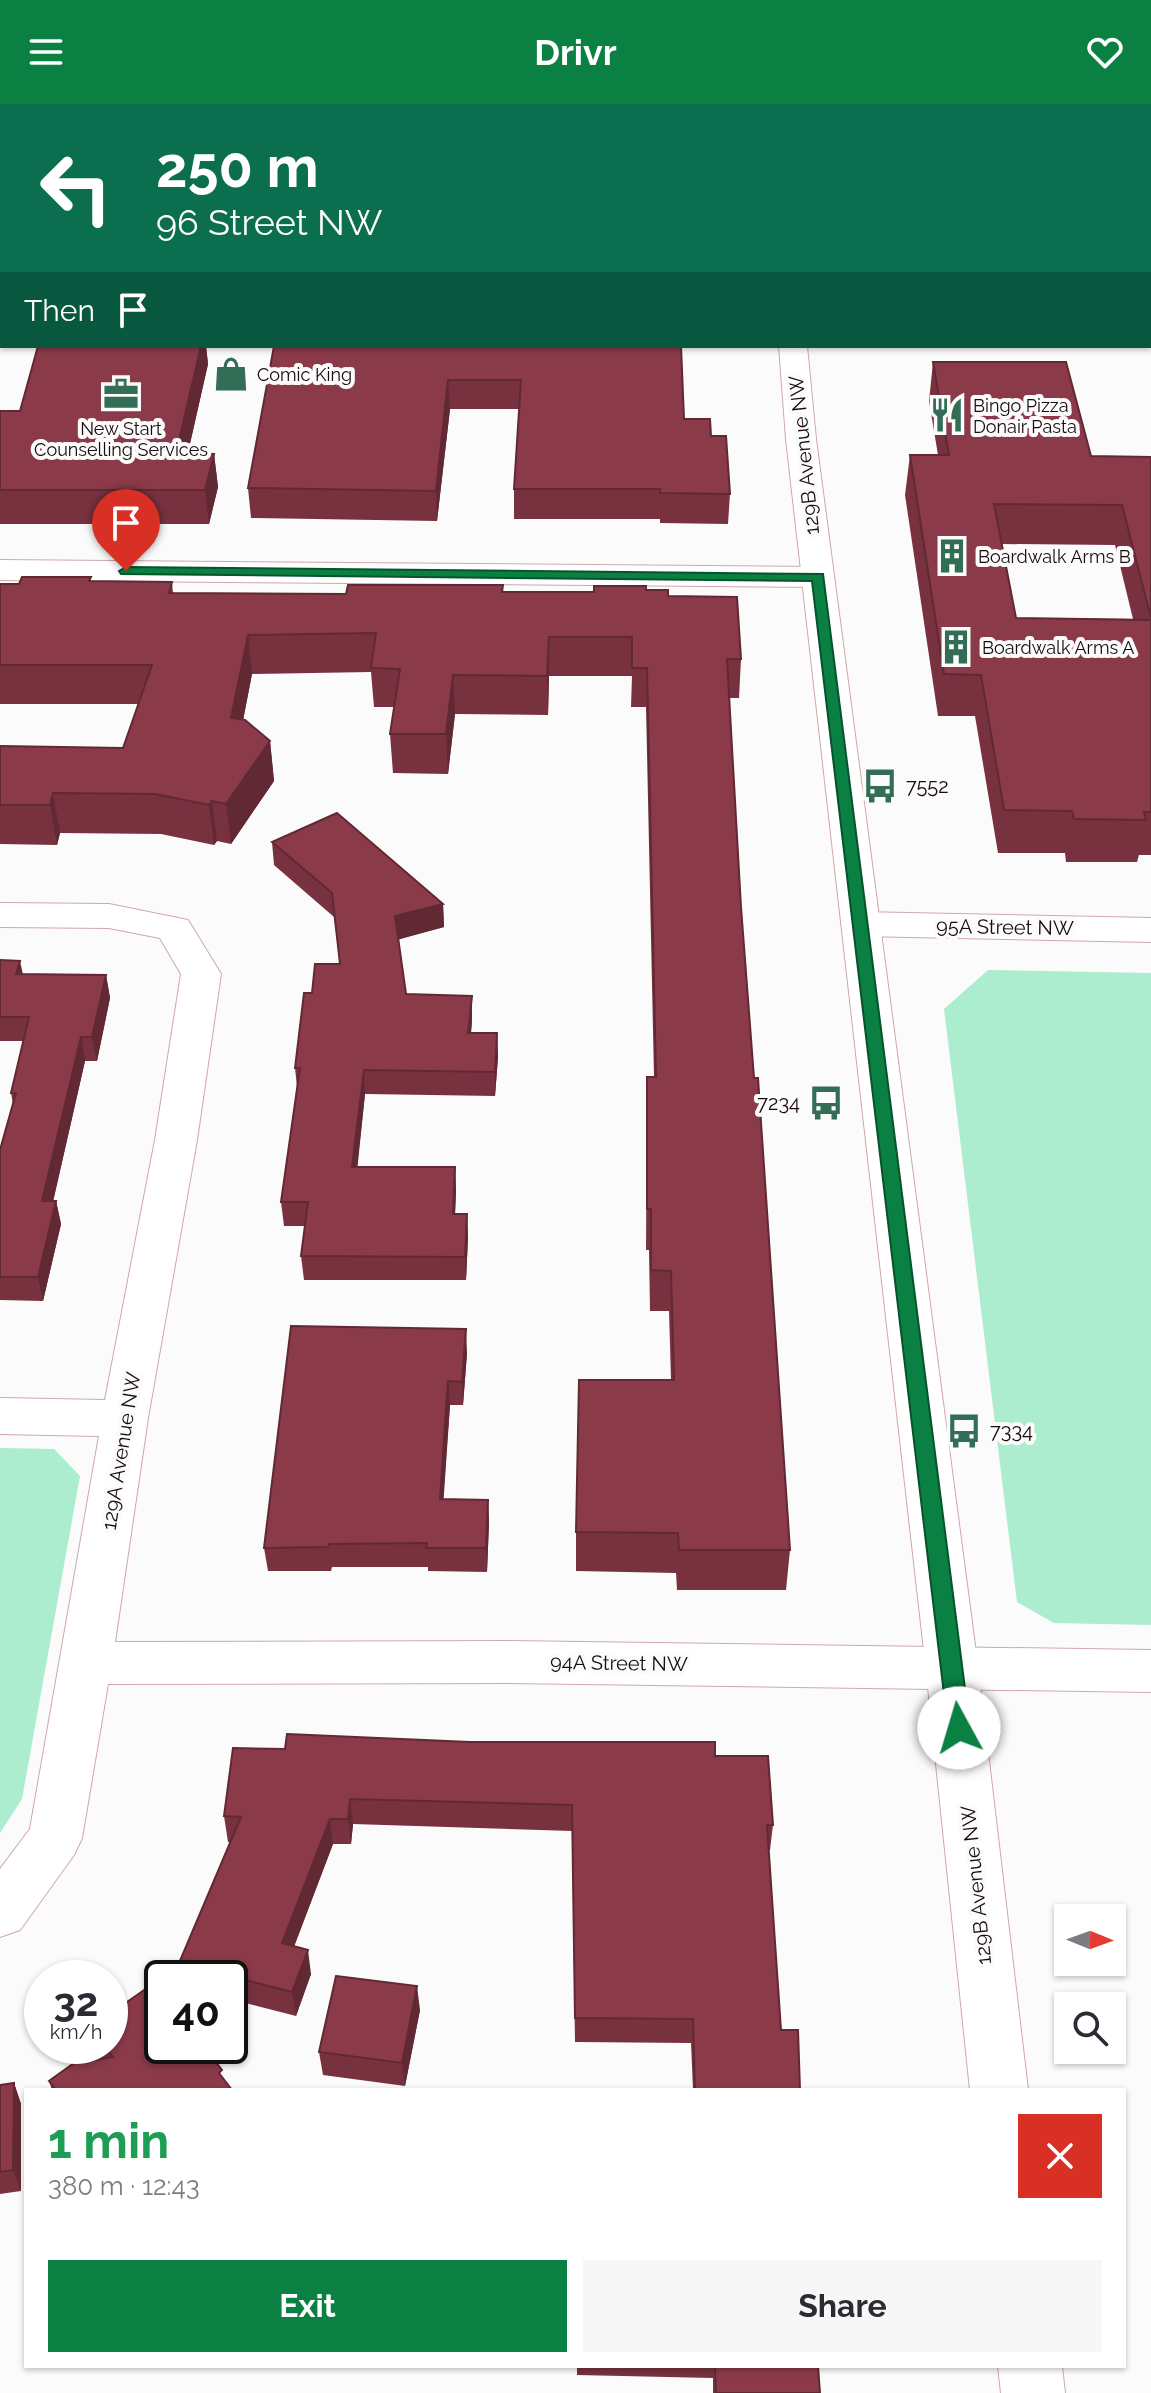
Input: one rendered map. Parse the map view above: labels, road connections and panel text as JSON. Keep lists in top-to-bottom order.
{
  "streets": {
    "street": [
      "129B Avenue NW",
      "95A Street NW",
      "129A Avenue NW",
      "94A Street NW"
    ]
  },
  "crossings": [
    ["129B Avenue NW", "95A Street NW"],
    ["129B Avenue NW", "94A Street NW"],
    ["129A Avenue NW", "94A Street NW"]
  ],
  "places": {
    "shop": ["Comic King"],
    "office": ["New Start Counselling Services"],
    "restaurant": ["Bingo Pizza Donair Pasta"],
    "building": ["Boardwalk Arms B", "Boardwalk Arms A"],
    "bus stop": ["7552", "7234", "7334"]
  },
  "north": "right",
  "page": {
    "header": "Drivr",
    "turn": ["250 m", "96 Street NW"],
    "then": "Then",
    "speed": "32 km/h",
    "limit": "40",
    "heading": ["1 min", "380 m · 12:43"],
    "buttons": ["Exit", "Share"]
  }
}
